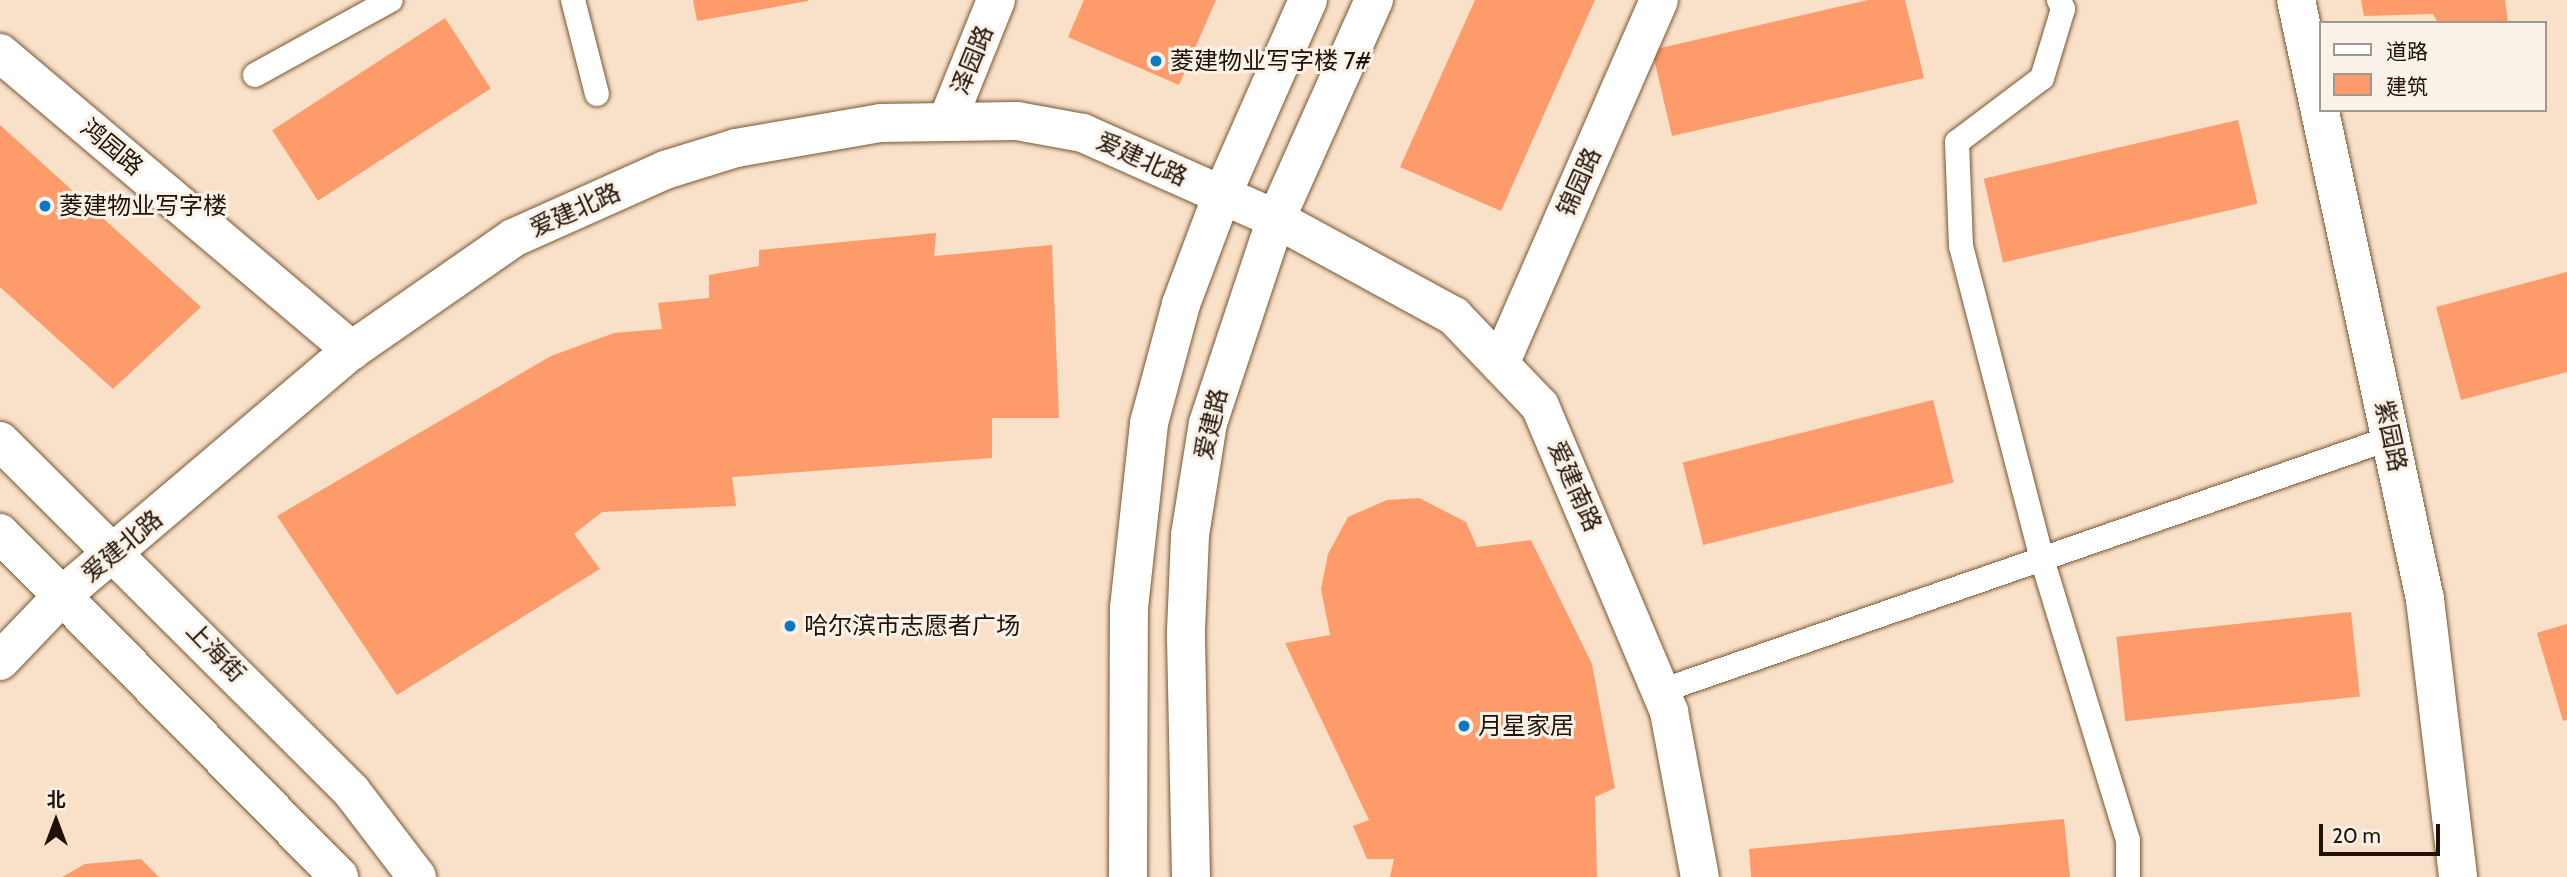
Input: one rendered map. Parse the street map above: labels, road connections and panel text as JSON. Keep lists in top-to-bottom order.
{
  "streets": {
    "street": [
      "泽园路",
      "鸿园路",
      "爱建北路",
      "锦园路",
      "爱建路",
      "紫园路",
      "爱建南路",
      "上海街"
    ]
  },
  "crossings": [
    ["泽园路", "爱建北路"],
    ["鸿园路", "爱建北路"],
    ["爱建北路", "爱建路"],
    ["爱建北路", "爱建南路"],
    ["爱建北路", "上海街"],
    ["锦园路", "爱建南路"],
    ["爱建路", "爱建南路"]
  ],
  "places": [
    "菱建物业写字楼 7#",
    "菱建物业写字楼",
    "哈尔滨市志愿者广场",
    "月星家居"
  ],
  "legend": ["道路", "建筑"],
  "scale_bar": "20 m",
  "north": "top"
}
